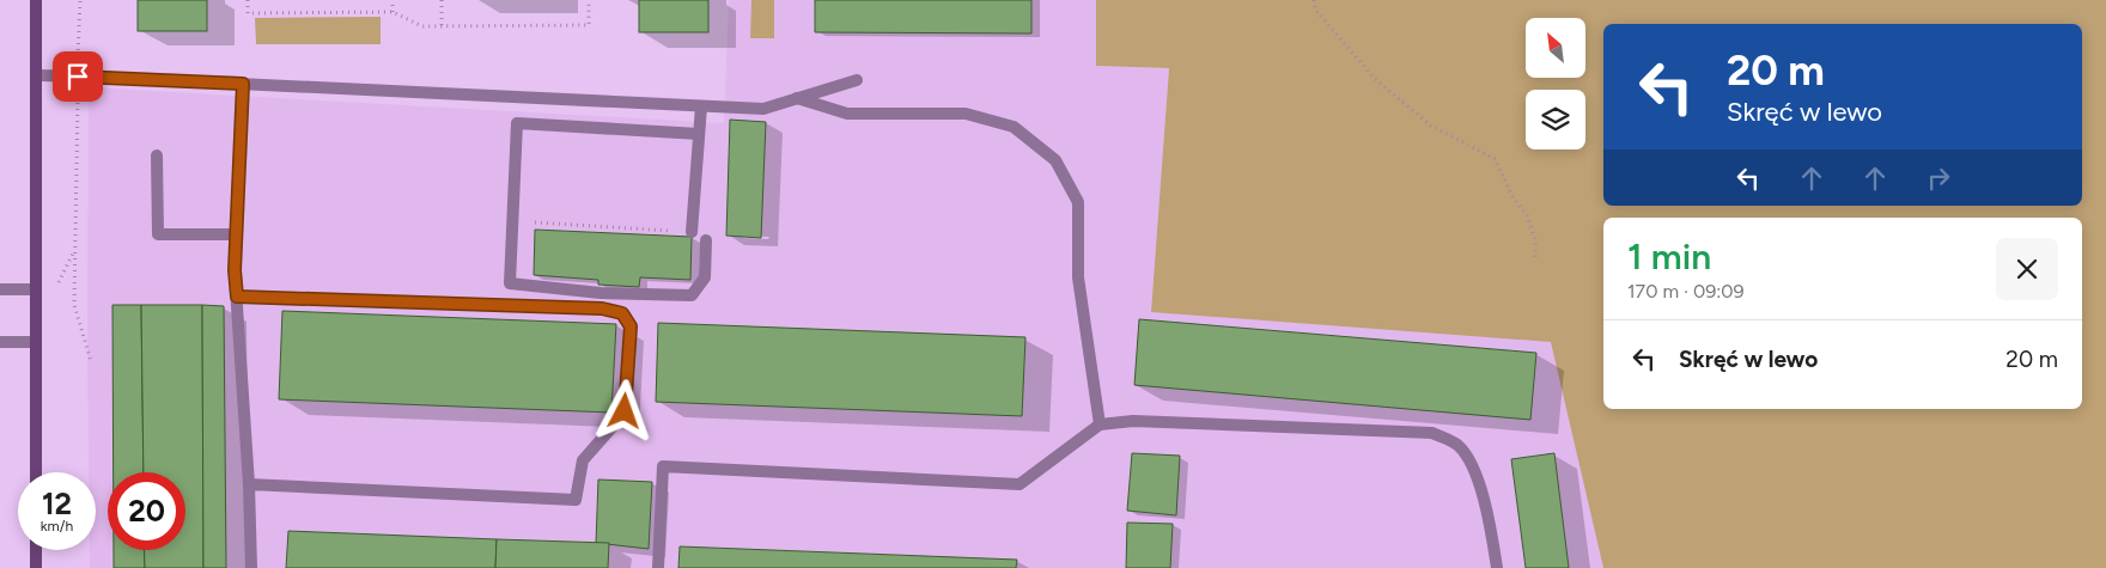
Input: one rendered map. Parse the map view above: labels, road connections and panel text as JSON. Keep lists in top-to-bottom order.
{
  "north": "top left",
  "page": {
    "turn": ["20 m", "Skręć w lewo"],
    "heading": ["1 min", "170 m · 09:09"],
    "list": [
      {
        "name": "Skręć w lewo",
        "value": "20 m"
      }
    ],
    "speed": "12 km/h",
    "limit": "20"
  }
}
